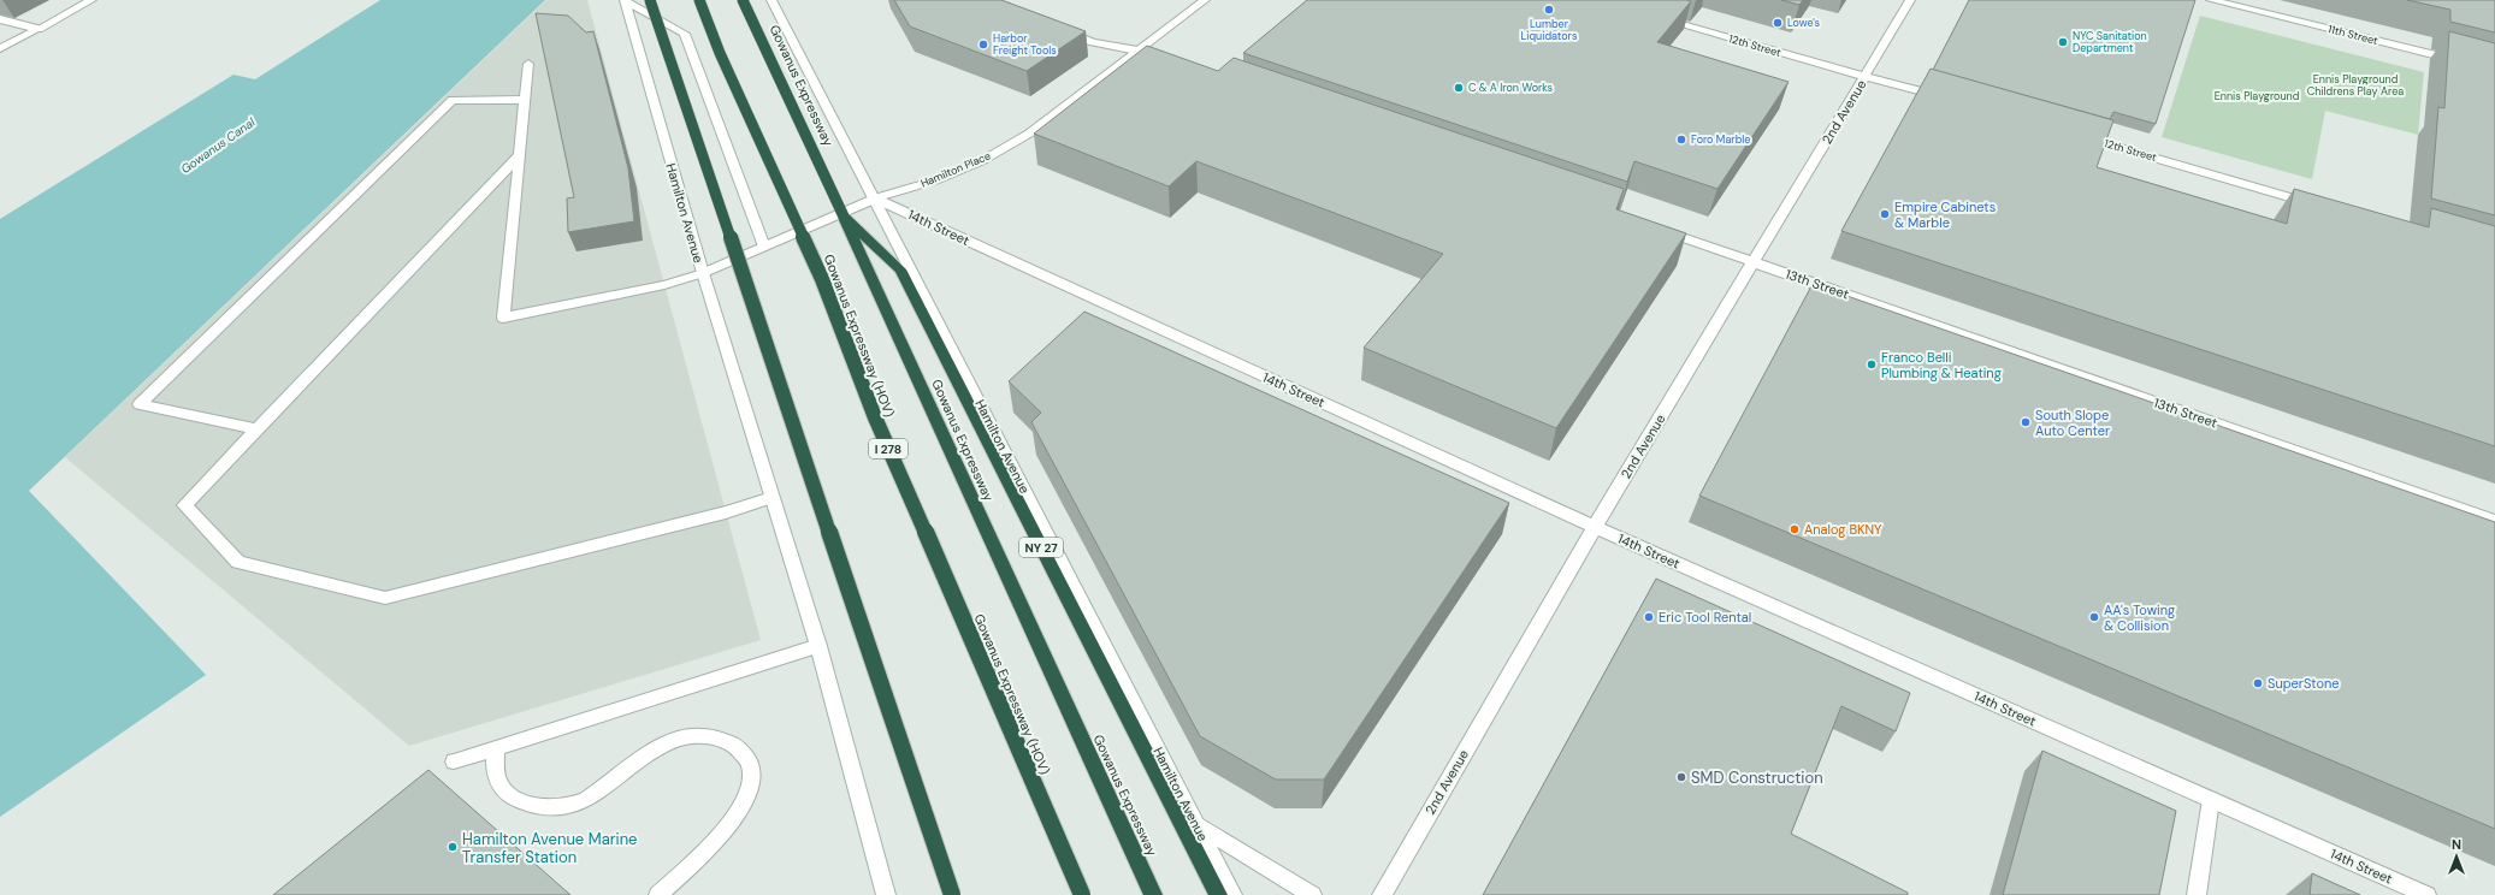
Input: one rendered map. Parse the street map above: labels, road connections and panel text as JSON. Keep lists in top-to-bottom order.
{
  "streets": {
    "highway": [
      "Gowanus Expressway",
      "Gowanus Expressway (HOV)",
      "I 278",
      "NY 27"
    ],
    "street": [
      "11th Street",
      "12th Street",
      "2nd Avenue",
      "Hamilton Place",
      "Hamilton Avenue",
      "14th Street",
      "13th Street"
    ]
  },
  "crossings": [
    ["12th Street", "2nd Avenue"],
    ["Gowanus Expressway", "NY 27"],
    ["2nd Avenue", "14th Street"],
    ["2nd Avenue", "13th Street"],
    ["Hamilton Place", "Hamilton Avenue"],
    ["Hamilton Place", "14th Street"],
    ["Hamilton Avenue", "14th Street"]
  ],
  "water": ["Gowanus Canal"],
  "parks": ["Ennis Playground Childrens Play Area", "Ennis Playground"],
  "places": [
    "Lumber Liquidators",
    "Lowe's",
    "NYC Sanitation Department",
    "Harbor Freight Tools",
    "C & A Iron Works",
    "Foro Marble",
    "Empire Cabinets & Marble",
    "Franco Belli Plumbing & Heating",
    "South Slope Auto Center",
    "Analog BKNY",
    "Eric Tool Rental",
    "AA's Towing & Collision",
    "SuperStone",
    "SMD Construction",
    "Hamilton Avenue Marine Transfer Station"
  ],
  "north": "top"
}
